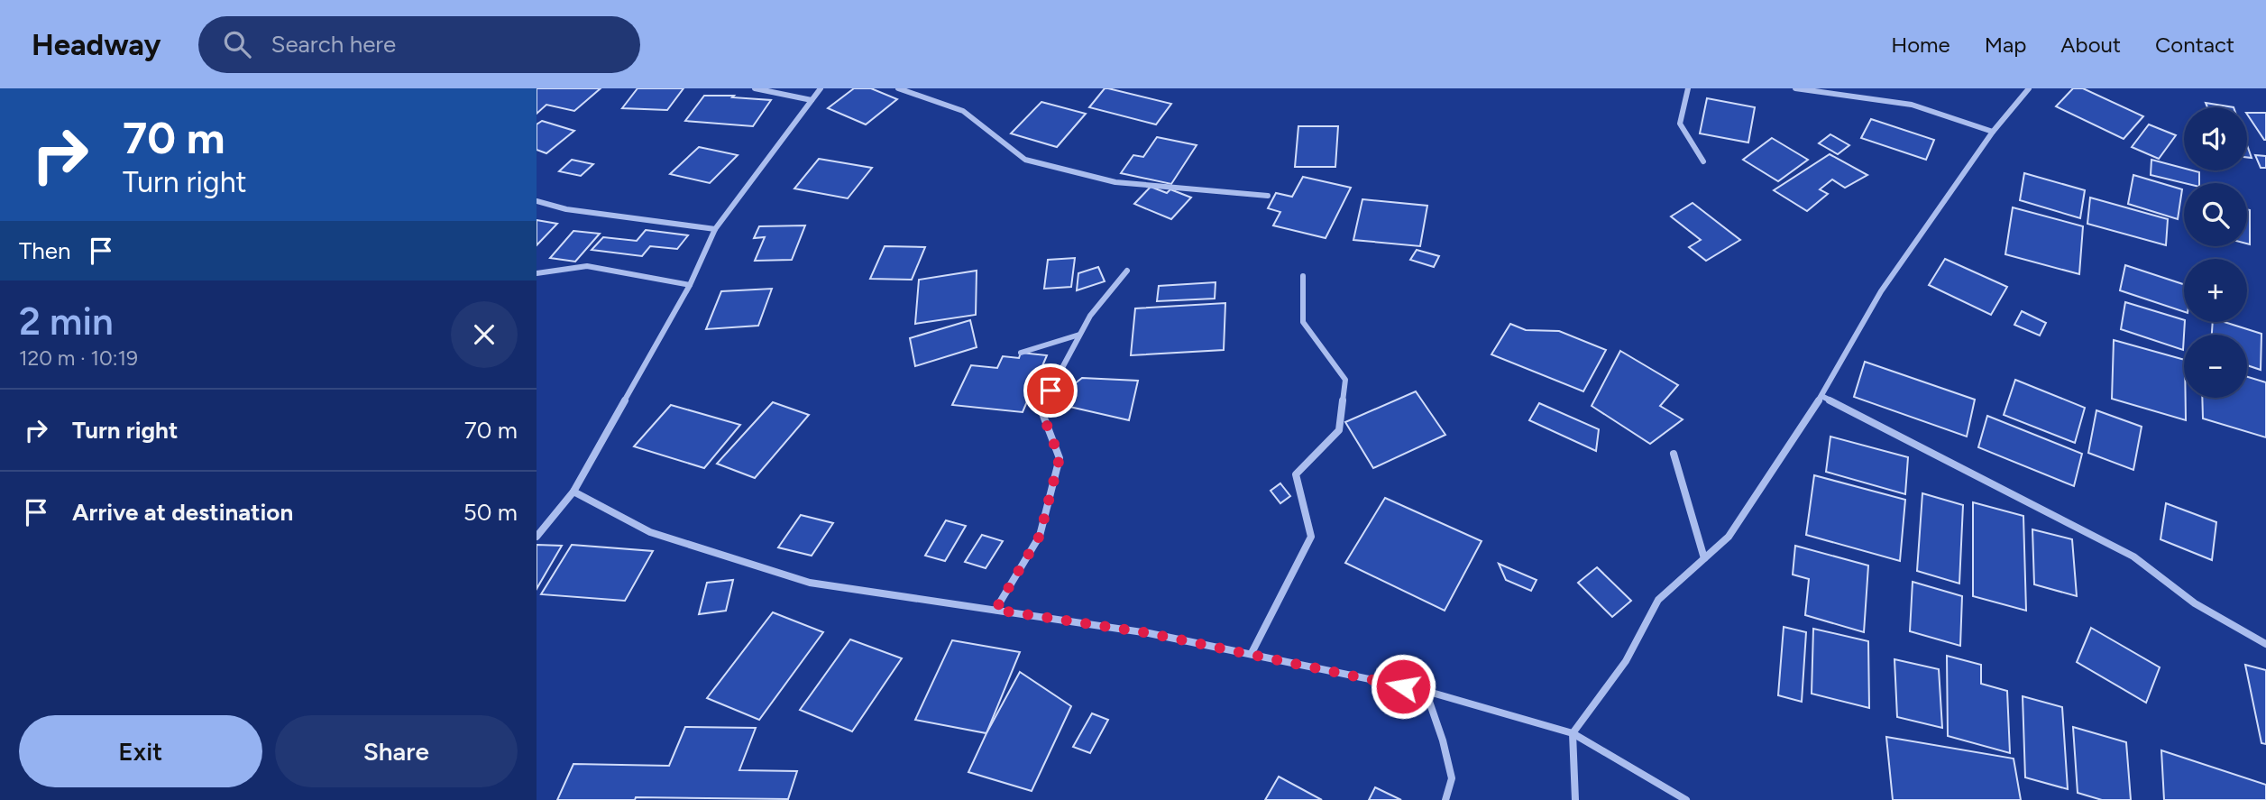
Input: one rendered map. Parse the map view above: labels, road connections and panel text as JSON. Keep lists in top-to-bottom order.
{
  "page": {
    "header": "Headway",
    "search": "Search here",
    "nav": [
      "Home",
      "Map",
      "About",
      "Contact"
    ],
    "turn": ["70 m", "Turn right"],
    "map_buttons": ["+", "−"],
    "then": "Then",
    "heading": ["2 min", "120 m · 10:19"],
    "list": [
      {
        "name": "Turn right",
        "value": "70 m"
      },
      {
        "name": "Arrive at destination",
        "value": "50 m"
      }
    ],
    "buttons": ["Exit", "Share"]
  }
}
